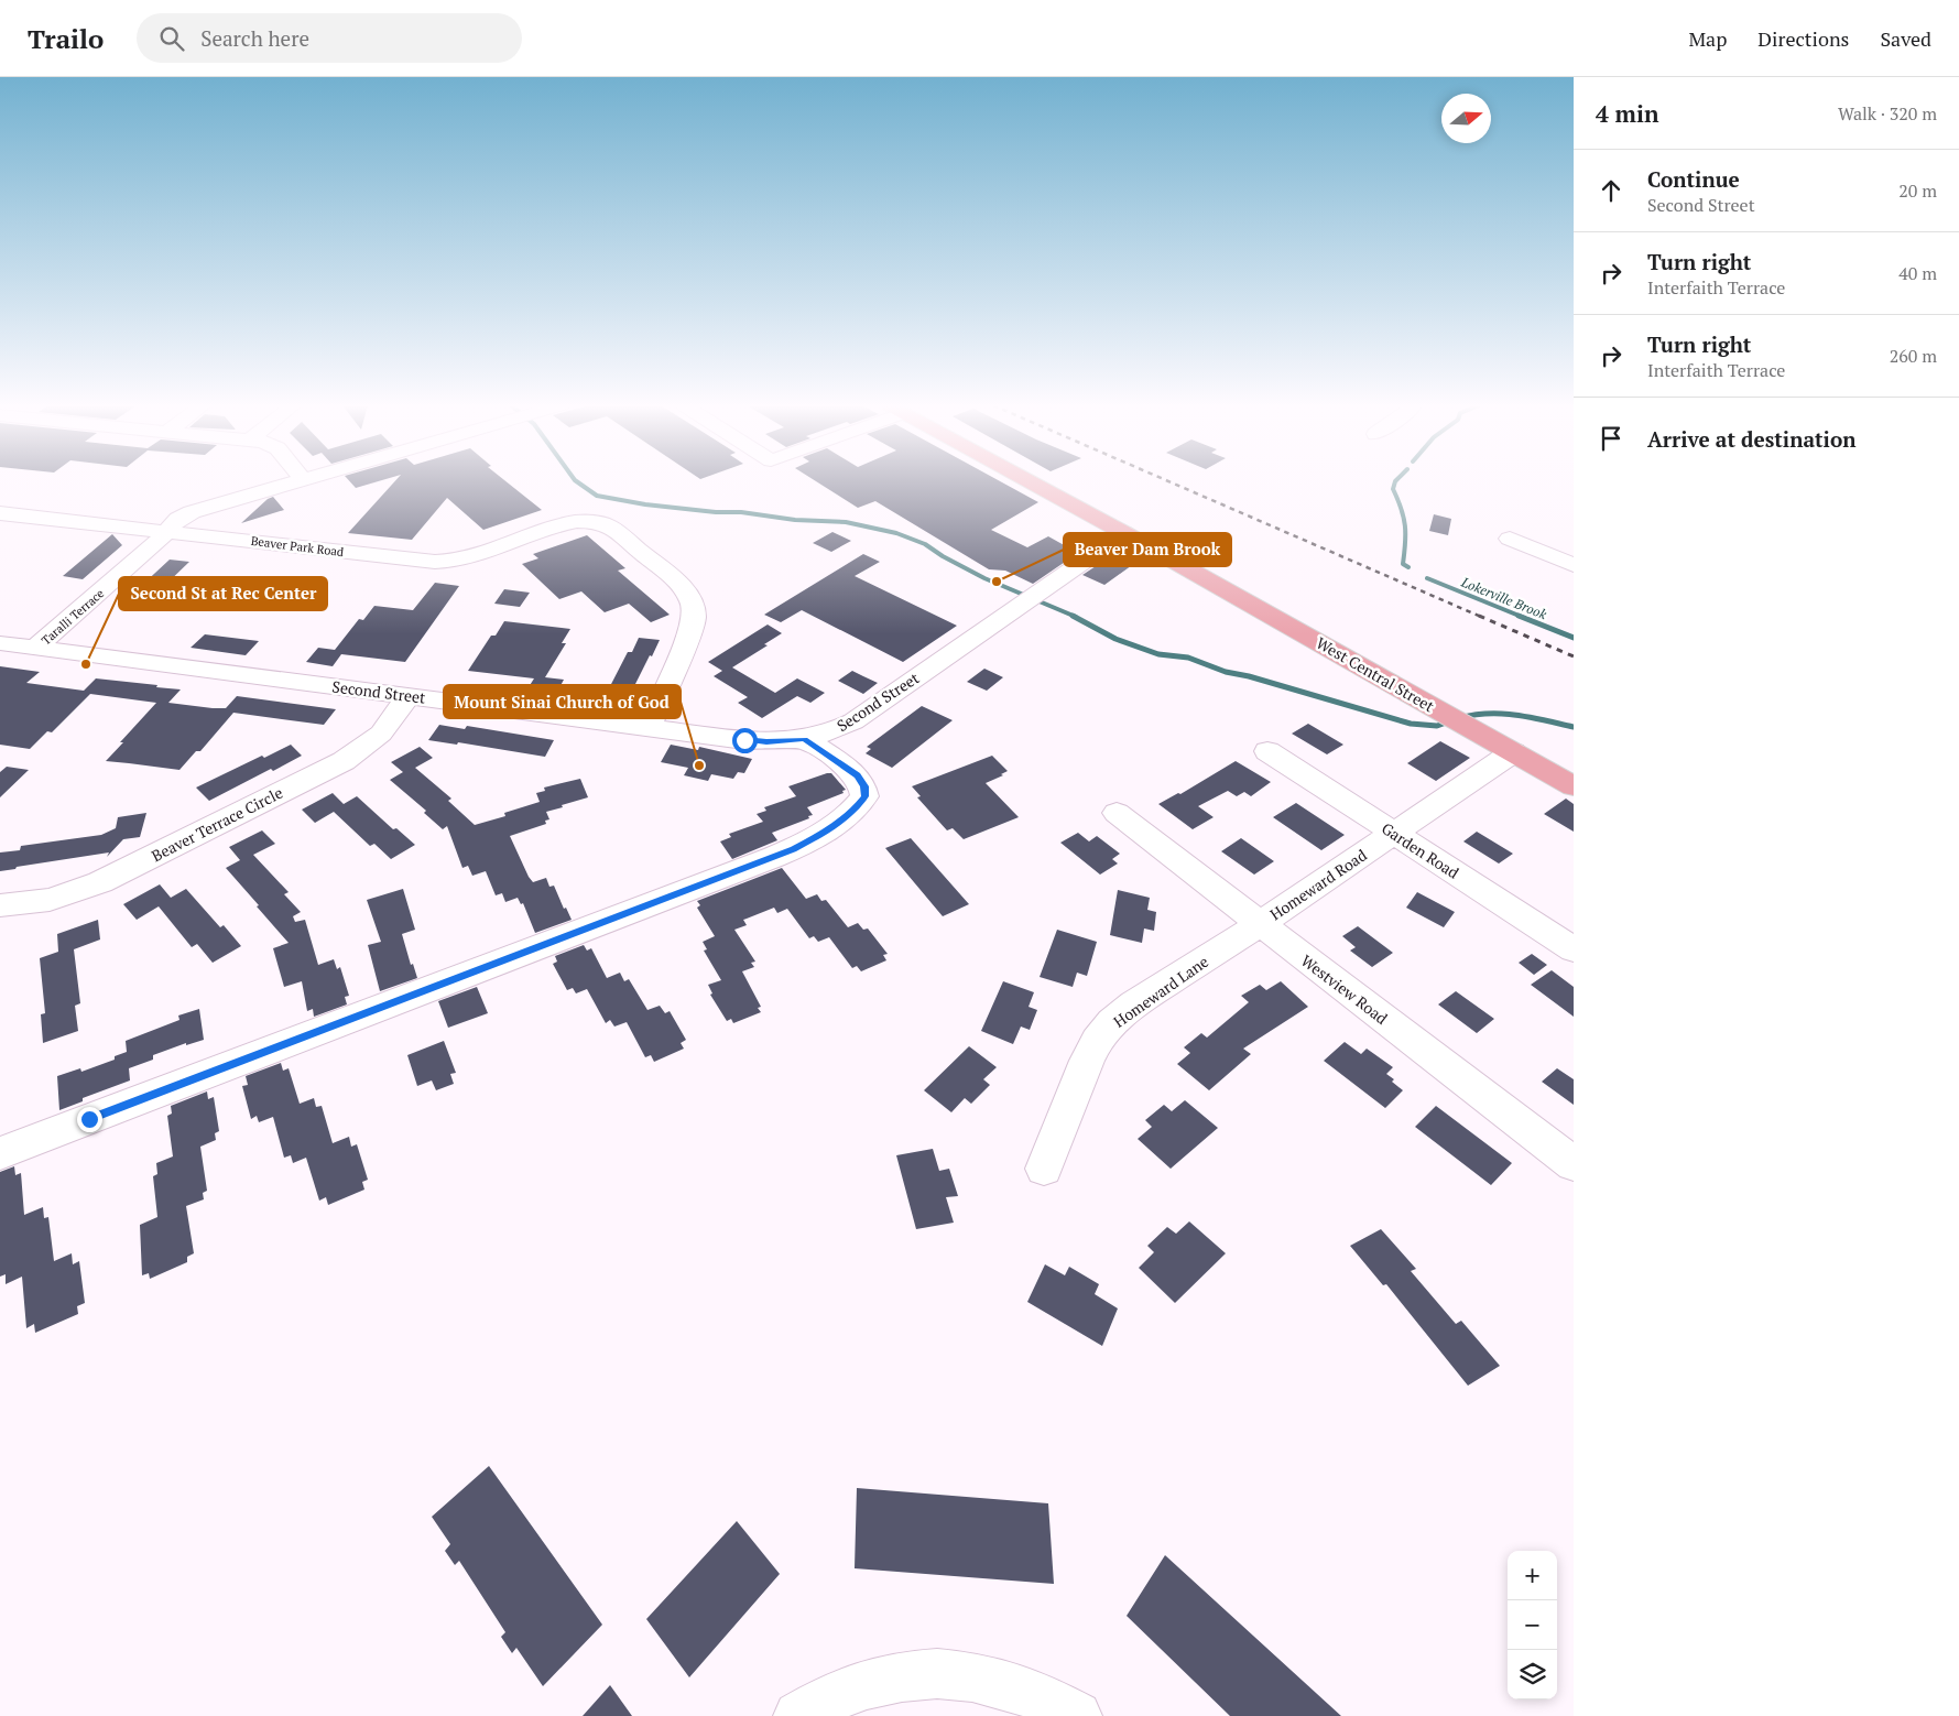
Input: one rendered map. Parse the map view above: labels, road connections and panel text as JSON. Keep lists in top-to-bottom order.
{
  "streets": {
    "main road": ["West Central Street"],
    "street": [
      "Beaver Park Road",
      "Taralli Terrace",
      "Second Street",
      "Beaver Terrace Circle",
      "Garden Road",
      "Homeward Road",
      "Westview Road",
      "Homeward Lane"
    ]
  },
  "crossings": [
    ["Beaver Park Road", "Taralli Terrace"],
    ["Beaver Park Road", "Second Street"],
    ["Taralli Terrace", "Second Street"],
    ["West Central Street", "Second Street"],
    ["West Central Street", "Homeward Road"],
    ["Second Street", "Beaver Terrace Circle"],
    ["Garden Road", "Homeward Road"],
    ["Homeward Road", "Westview Road"],
    ["Homeward Road", "Homeward Lane"],
    ["Westview Road", "Homeward Lane"]
  ],
  "water": ["Lokerville Brook"],
  "places": ["Beaver Dam Brook", "Second St at Rec Center", "Mount Sinai Church of God"],
  "north": "right",
  "page": {
    "header": "Trailo",
    "search": "Search here",
    "nav": ["Map", "Directions", "Saved"],
    "heading": ["4 min", "Walk · 320 m"],
    "list": [
      ["Continue", "Second Street", "20 m"],
      ["Turn right", "Interfaith Terrace", "40 m"],
      ["Turn right", "Interfaith Terrace", "260 m"],
      "Arrive at destination"
    ],
    "map_buttons": ["+", "−"]
  }
}
